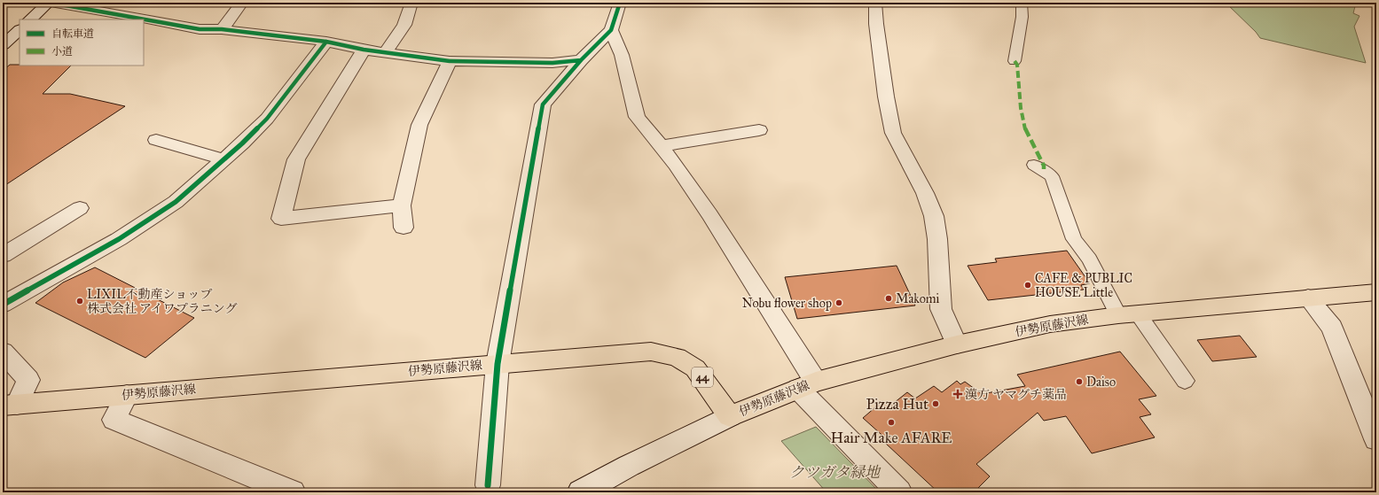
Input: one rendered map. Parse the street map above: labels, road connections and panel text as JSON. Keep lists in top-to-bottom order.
{
  "streets": {
    "main road": ["伊勢原藤沢線", "44"]
  },
  "parks": ["クツガタ緑地"],
  "places": {
    "other": [
      "CAFE & PUBLIC HOUSE Little",
      "Makomi",
      "LIXIL不動産ショップ 株式会社 アイワプラニング",
      "Nobu flower shop",
      "Daiso",
      "Pizza Hut",
      "Hair Make AFARE"
    ],
    "health": ["漢方 ヤマグチ薬品"]
  },
  "legend": ["自転車道", "小道"]
}
